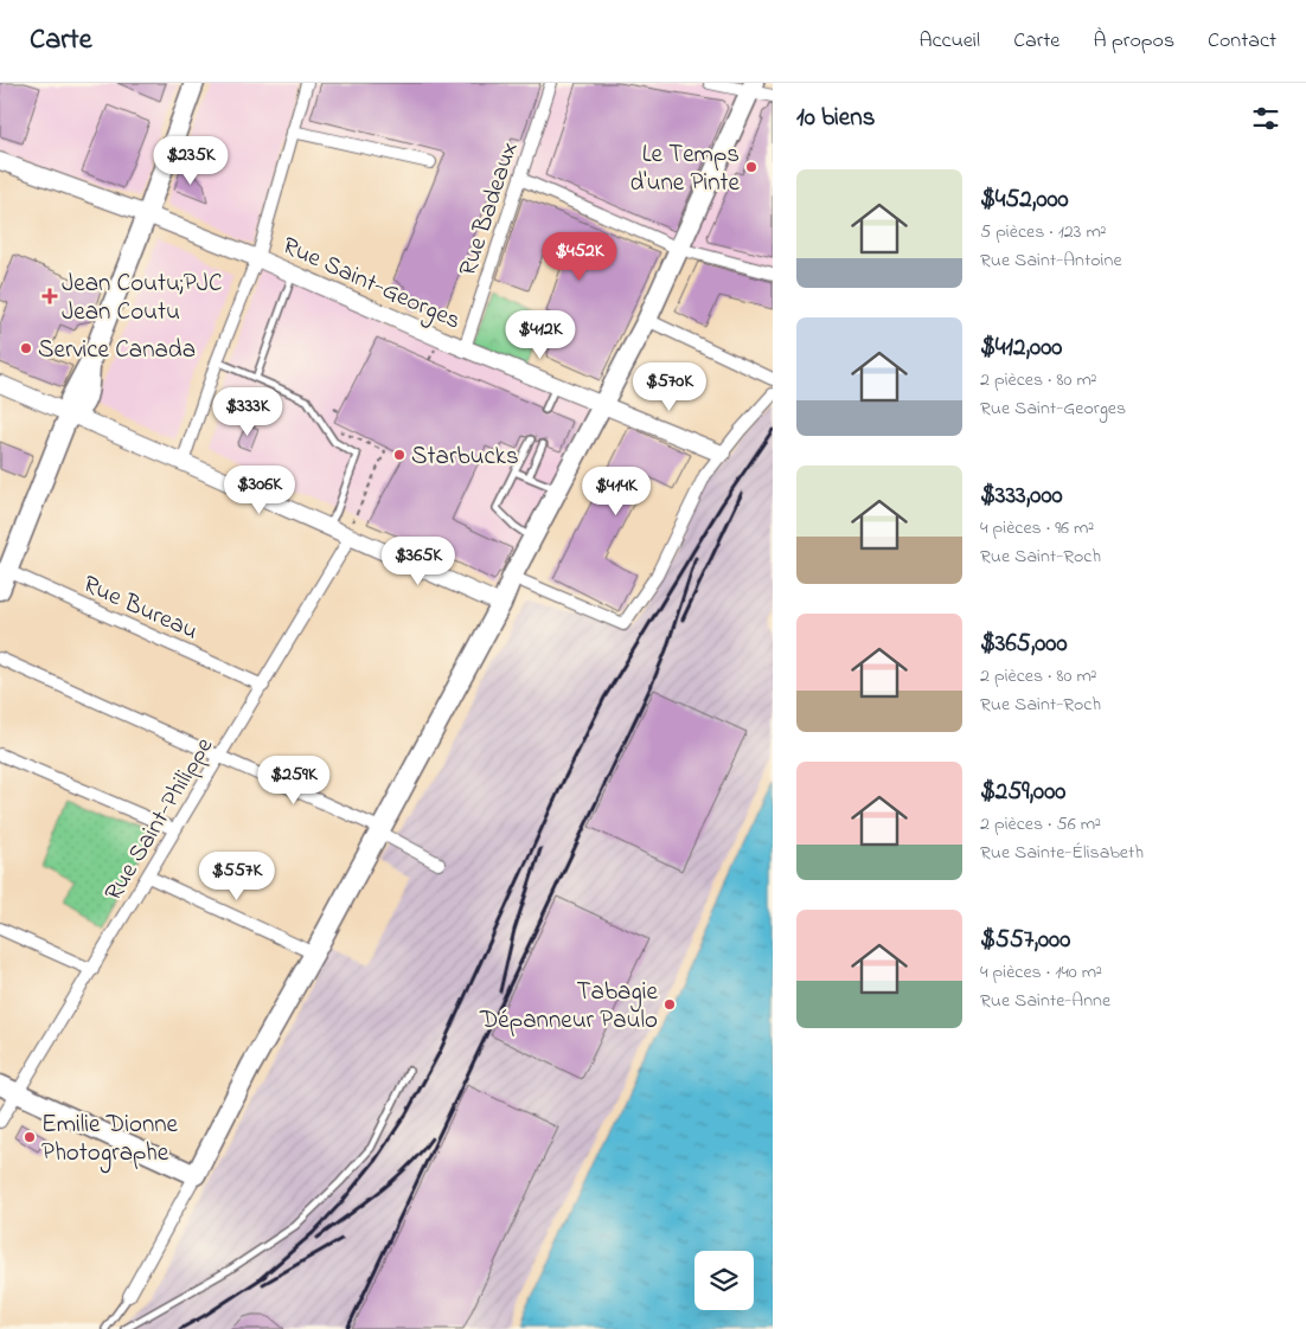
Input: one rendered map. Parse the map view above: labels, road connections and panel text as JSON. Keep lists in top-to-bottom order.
{
  "streets": {
    "street": [
      "Rue Badeaux",
      "Rue Saint-Georges",
      "Rue Bureau",
      "Rue Saint-Philippe"
    ]
  },
  "crossings": [
    ["Rue Badeaux", "Rue Saint-Georges"],
    ["Rue Bureau", "Rue Saint-Philippe"]
  ],
  "places": {
    "other": [
      "Le Temps d'une Pinte",
      "Service Canada",
      "Starbucks",
      "Tabagie Dépanneur Paulo",
      "Emilie Dionne Photographe"
    ],
    "health": ["Jean Coutu;PJC Jean Coutu"]
  },
  "page": {
    "header": "Carte",
    "nav": [
      "Accueil",
      "Carte",
      "À propos",
      "Contact"
    ],
    "heading": "10 biens",
    "price": [
      "$235K",
      "$452K",
      "$412K",
      "$570K",
      "$333K",
      "$306K",
      "$414K",
      "$365K",
      "$259K",
      "$557K"
    ],
    "list": [
      {
        "name": "$452,000",
        "note": "5 pièces · 123 m² · Rue Saint-Antoine"
      },
      {
        "name": "$412,000",
        "note": "2 pièces · 80 m² · Rue Saint-Georges"
      },
      {
        "name": "$333,000",
        "note": "4 pièces · 96 m² · Rue Saint-Roch"
      },
      {
        "name": "$365,000",
        "note": "2 pièces · 80 m² · Rue Saint-Roch"
      },
      {
        "name": "$259,000",
        "note": "2 pièces · 56 m² · Rue Sainte-Élisabeth"
      },
      {
        "name": "$557,000",
        "note": "4 pièces · 140 m² · Rue Sainte-Anne"
      }
    ]
  }
}
